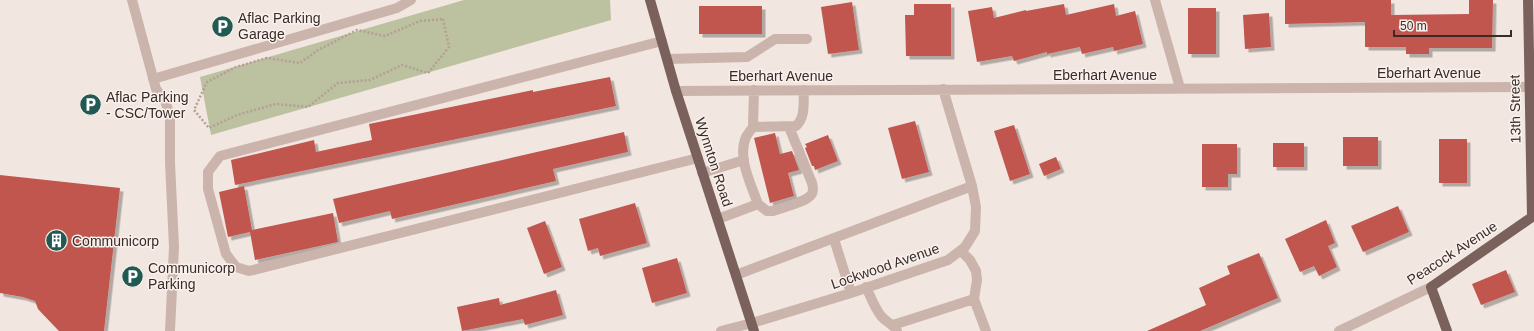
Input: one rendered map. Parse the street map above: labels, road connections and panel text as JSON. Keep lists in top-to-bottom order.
{
  "streets": {
    "main road": ["13th Street", "Wynnton Road", "Peacock Avenue"],
    "street": ["Eberhart Avenue", "Lockwood Avenue"]
  },
  "crossings": [
    ["Eberhart Avenue", "13th Street"],
    ["Eberhart Avenue", "Wynnton Road"],
    ["Eberhart Avenue", "Lockwood Avenue"],
    ["13th Street", "Peacock Avenue"],
    ["Wynnton Road", "Lockwood Avenue"]
  ],
  "places": {
    "parking": ["Aflac Parking Garage", "Aflac Parking - CSC/Tower", "Communicorp Parking"],
    "building": ["Communicorp"]
  },
  "scale_bar": "50 m"
}
